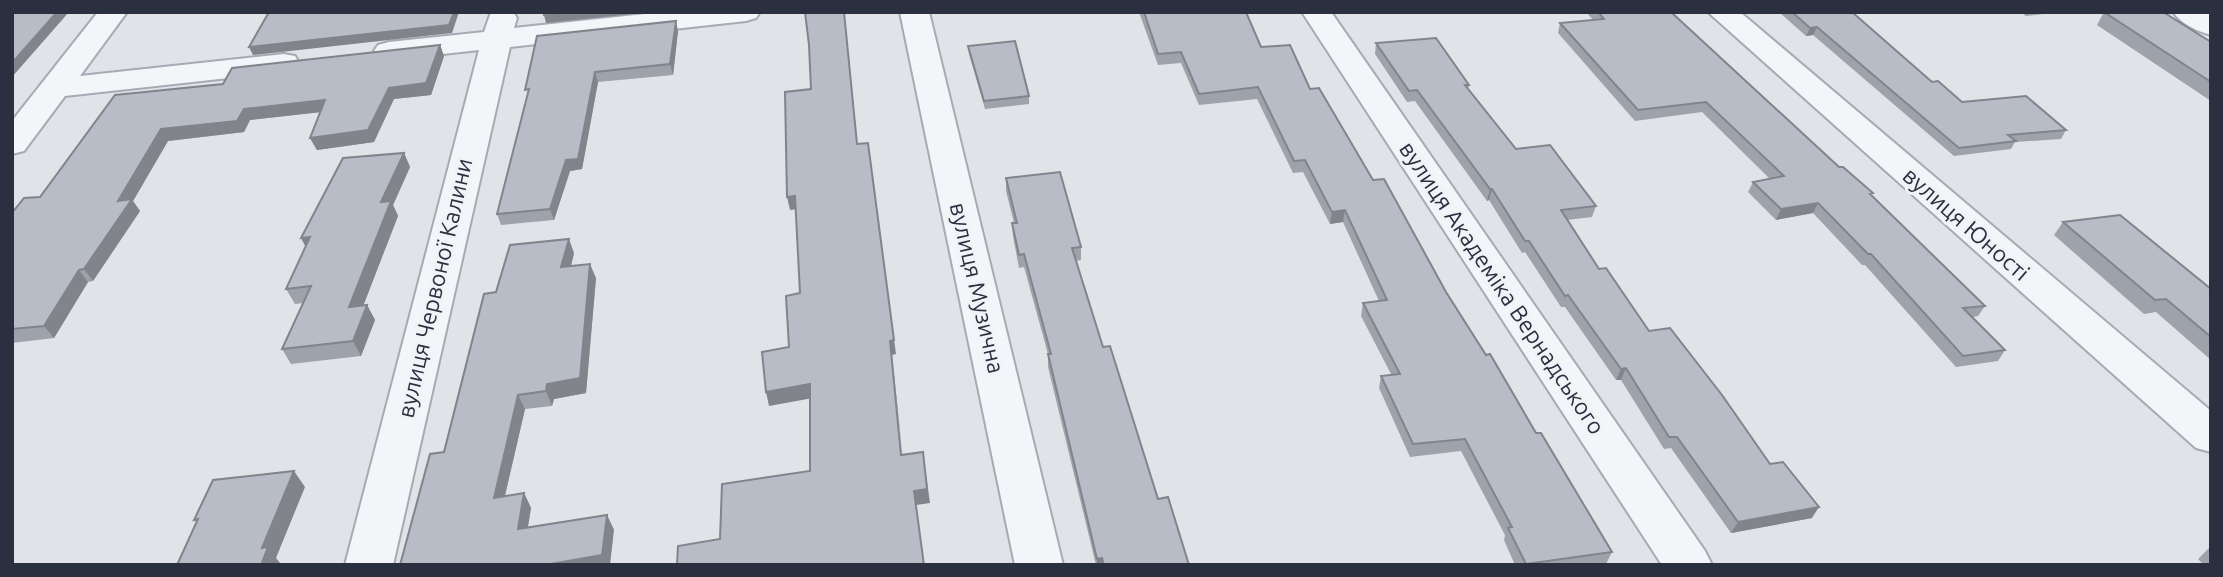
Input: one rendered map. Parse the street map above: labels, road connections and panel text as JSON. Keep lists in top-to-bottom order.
{
  "streets": {
    "street": [
      "вулиця Юності",
      "вулиця Червоної Калини",
      "вулиця Музична",
      "вулиця Академіка Вернадського"
    ]
  }
}
